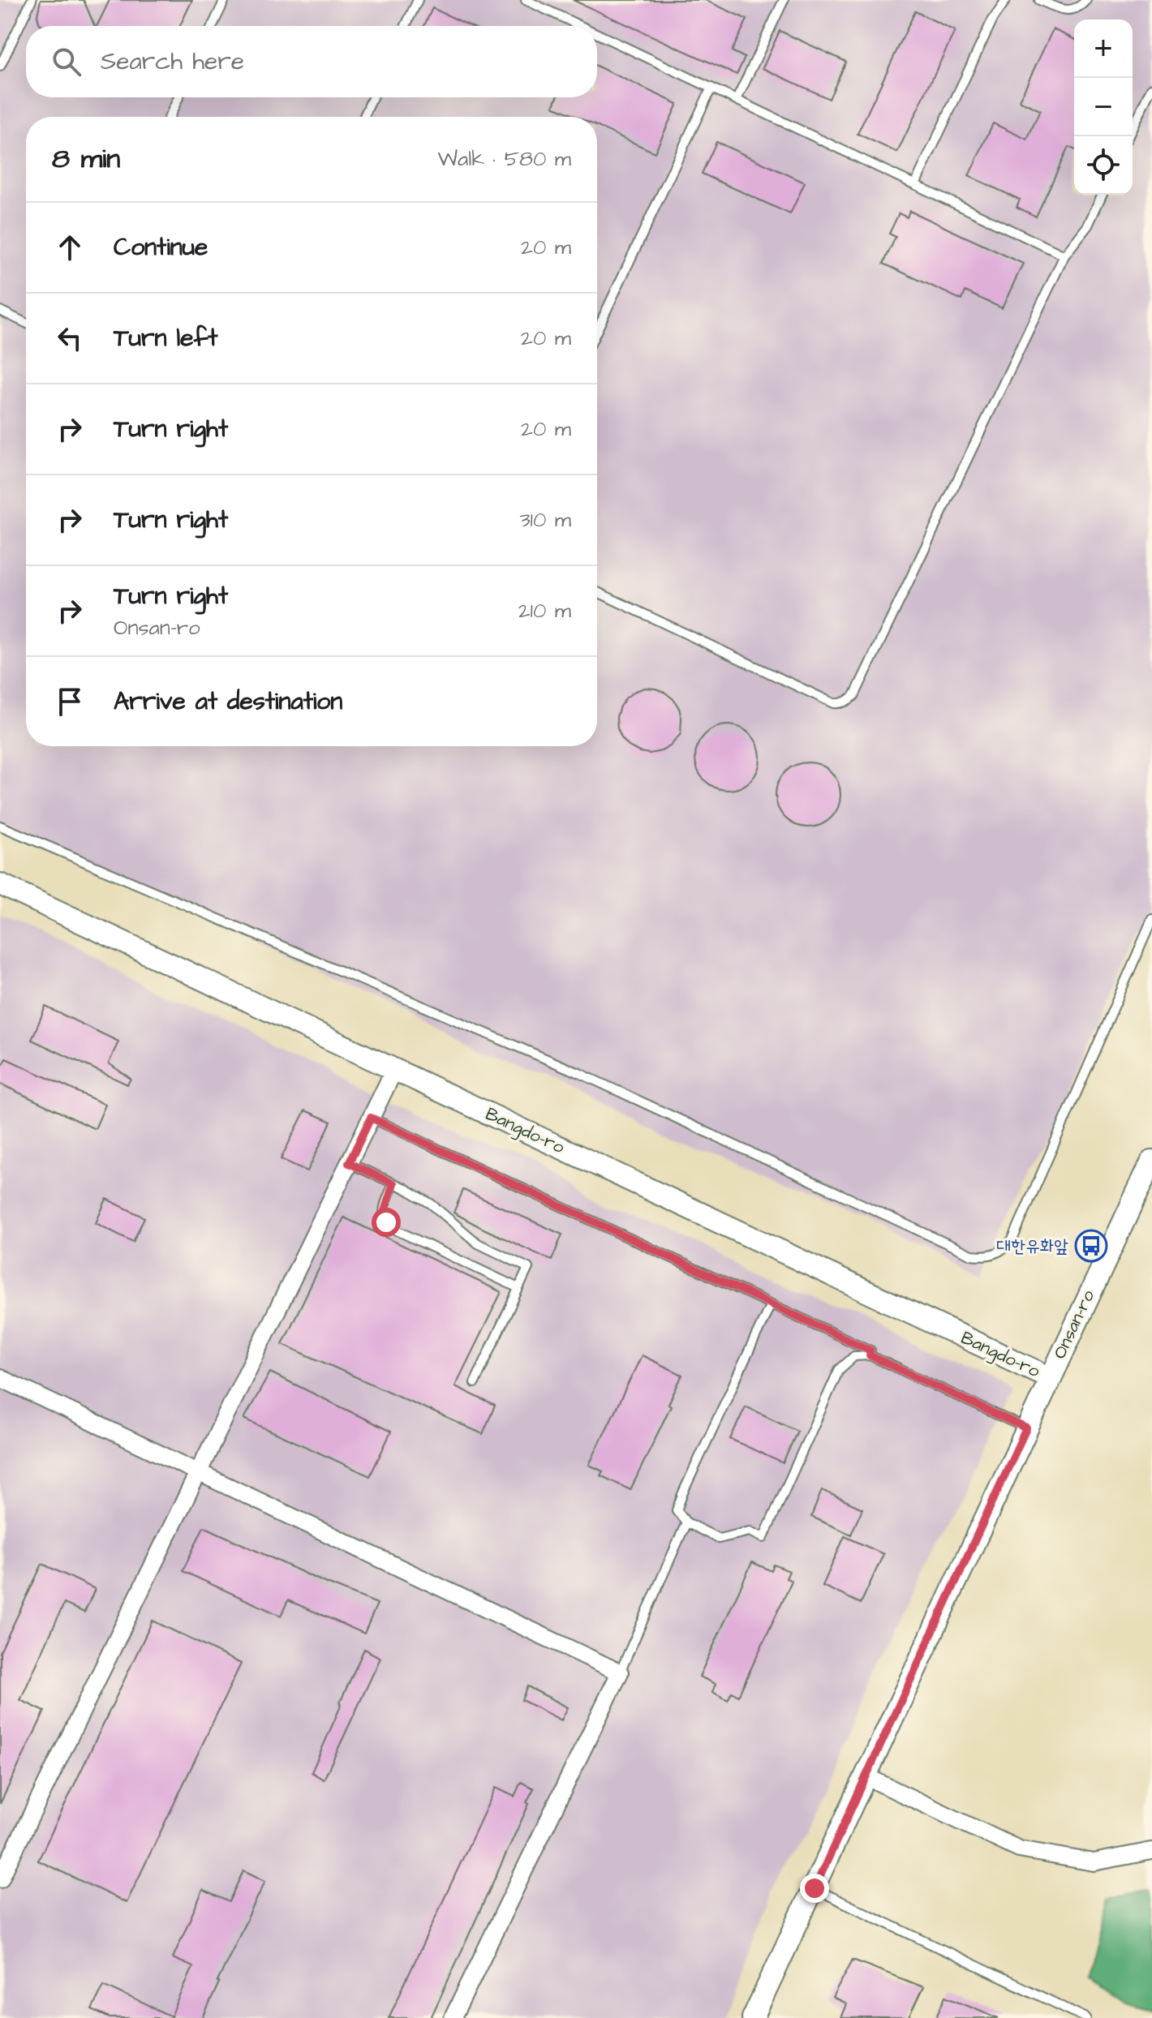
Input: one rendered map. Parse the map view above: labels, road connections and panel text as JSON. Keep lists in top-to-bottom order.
{
  "streets": {
    "street": ["Bangdo-ro", "Onsan-ro"]
  },
  "crossings": [
    ["Bangdo-ro", "Onsan-ro"]
  ],
  "places": {
    "bus stop": ["대한유화앞"]
  },
  "page": {
    "map_buttons": ["+", "−"],
    "search": "Search here",
    "heading": ["8 min", "Walk · 580 m"],
    "list": [
      ["Continue", "20 m"],
      ["Turn left", "20 m"],
      ["Turn right", "20 m"],
      ["Turn right", "310 m"],
      ["Turn right", "Onsan-ro", "210 m"],
      "Arrive at destination"
    ]
  }
}
